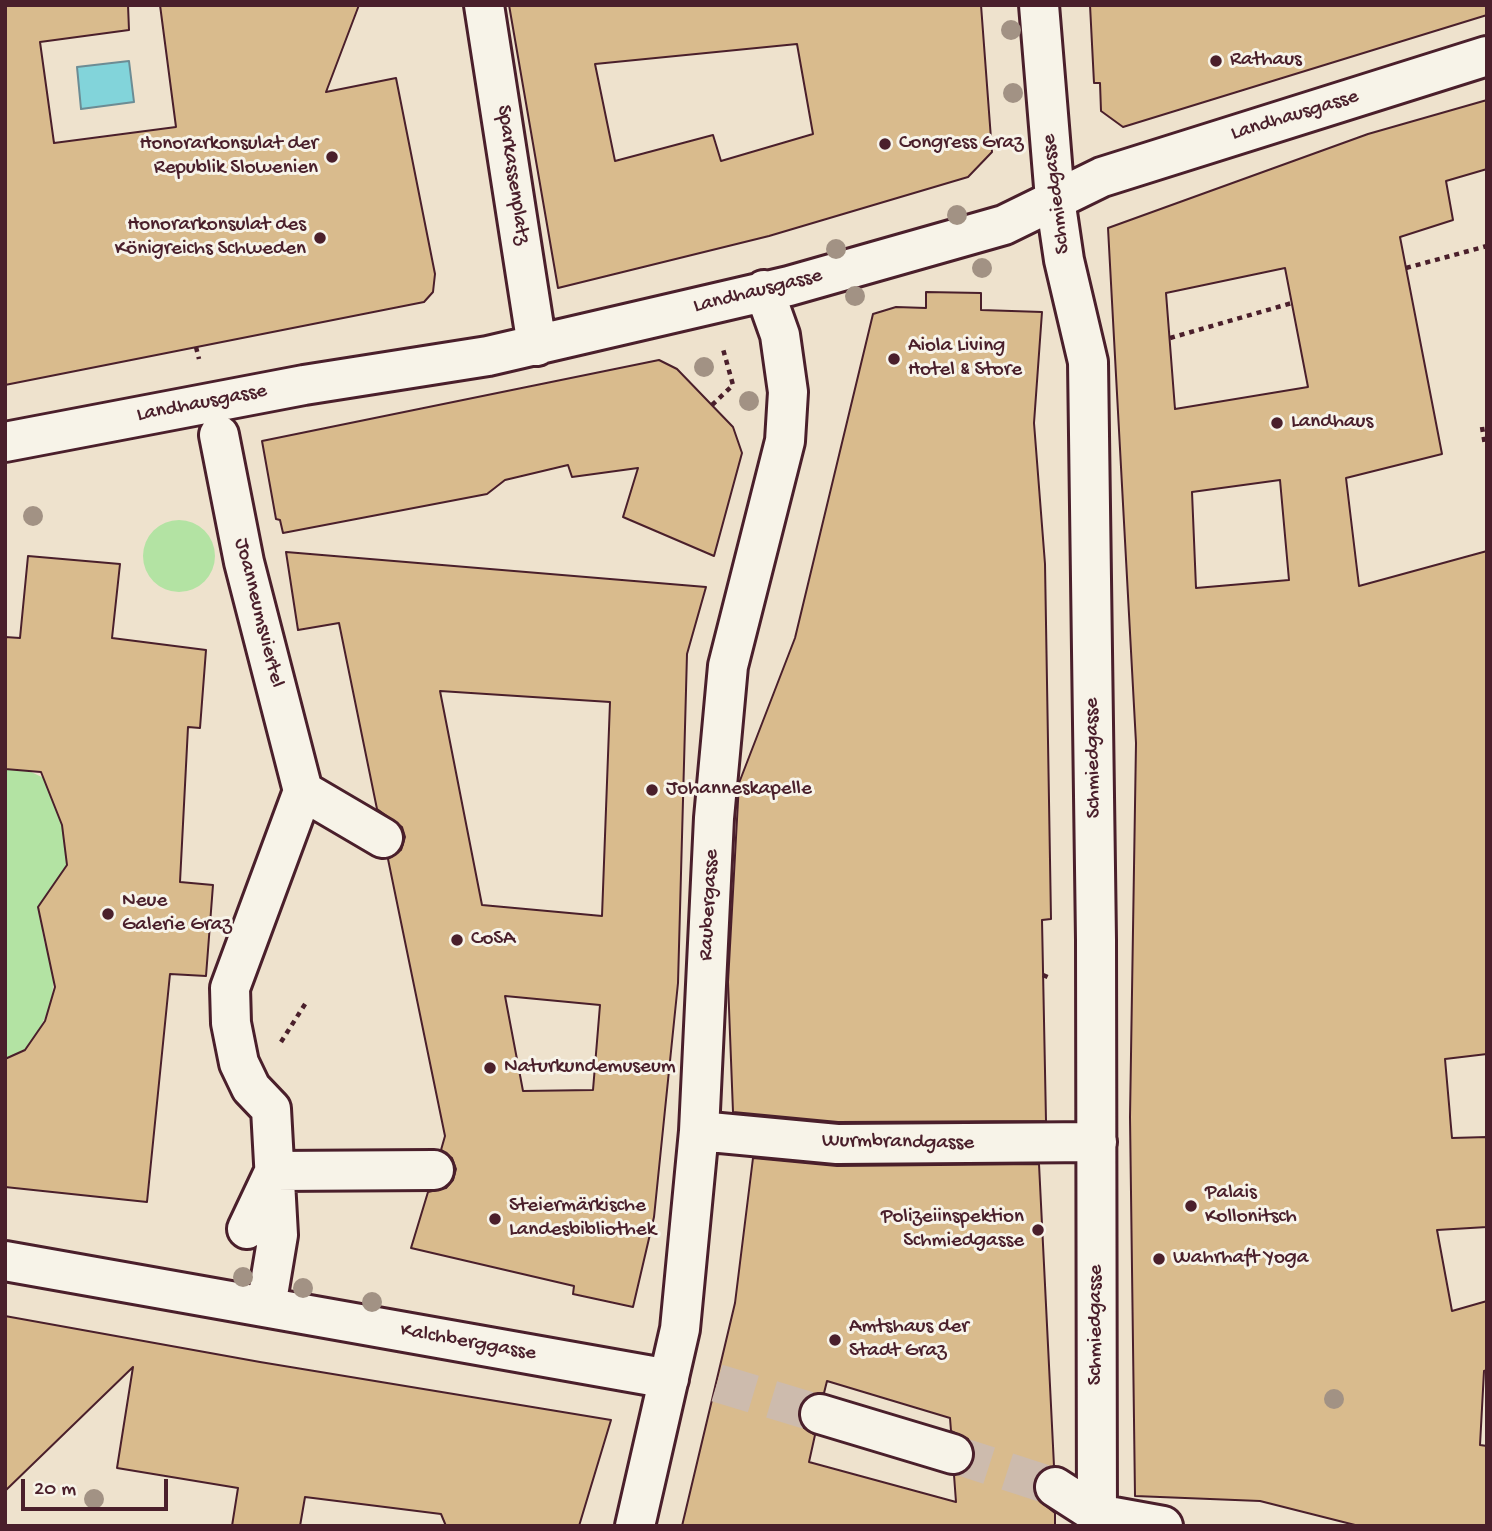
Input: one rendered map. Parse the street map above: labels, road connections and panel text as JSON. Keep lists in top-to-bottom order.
{
  "streets": {
    "street": [
      "Landhausgasse",
      "Sparkassenplatz",
      "Schmiedgasse",
      "Joanneumsviertel",
      "Raubergasse",
      "Wurmbrandgasse",
      "Kalchberggasse"
    ]
  },
  "crossings": [
    ["Landhausgasse", "Sparkassenplatz"],
    ["Landhausgasse", "Schmiedgasse"],
    ["Landhausgasse", "Raubergasse"],
    ["Schmiedgasse", "Wurmbrandgasse"],
    ["Raubergasse", "Wurmbrandgasse"],
    ["Raubergasse", "Kalchberggasse"]
  ],
  "places": [
    "Rathaus",
    "Congress Graz",
    "Honorarkonsulat der Republik Slowenien",
    "Honorarkonsulat des Königreichs Schweden",
    "Aiola Living Hotel & Store",
    "Landhaus",
    "Johanneskapelle",
    "Neue Galerie Graz",
    "CoSA",
    "Naturkundemuseum",
    "Palais Kollonitsch",
    "Steiermärkische Landesbibliothek",
    "Polizeiinspektion Schmiedgasse",
    "Wahrhaft Yoga",
    "Amtshaus der Stadt Graz"
  ],
  "scale_bar": "20 m"
}
